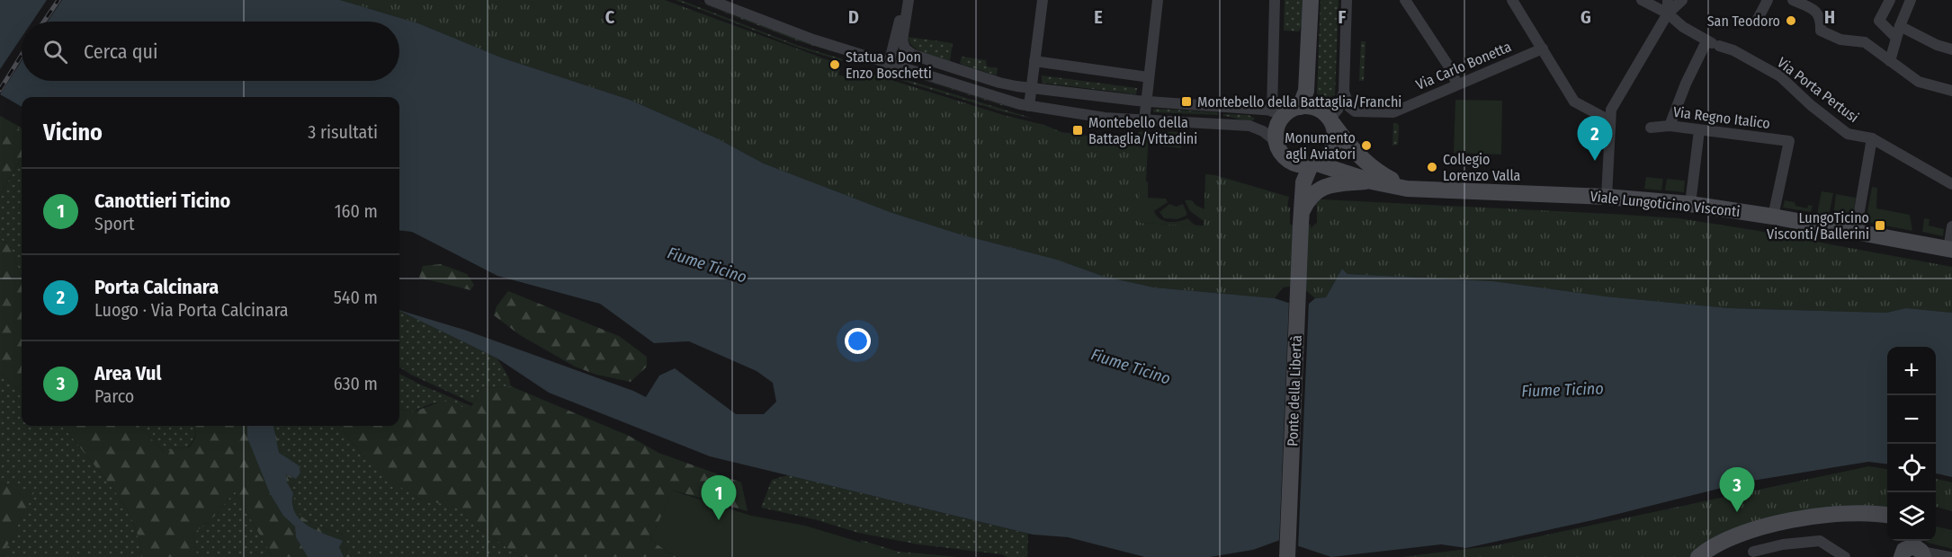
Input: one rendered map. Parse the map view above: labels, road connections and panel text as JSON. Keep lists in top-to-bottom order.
{
  "streets": {
    "main road": ["Viale Lungoticino Visconti", "Ponte della Libertà"],
    "street": ["Via Carlo Bonetta", "Via Porta Pertusi", "Via Regno Italico"]
  },
  "crossings": [
    ["Via Regno Italico", "Viale Lungoticino Visconti"],
    ["Viale Lungoticino Visconti", "Ponte della Libertà"]
  ],
  "water": ["Fiume Ticino"],
  "places": {
    "other": [
      "San Teodoro",
      "Statua a Don Enzo Boschetti",
      "Monumento agli Aviatori",
      "Collegio Lorenzo Valla"
    ],
    "transit": ["Montebello della Battaglia/Franchi", "Montebello della Battaglia/Vittadini", "LungoTicino Visconti/Ballerini"]
  },
  "page": {
    "search": "Cerca qui",
    "heading": ["Vicino", "3 risultati"],
    "pins": ["2", "3", "1"],
    "list": [
      {
        "mark": "1",
        "name": "Canottieri Ticino",
        "note": "Sport",
        "value": "160 m"
      },
      {
        "mark": "2",
        "name": "Porta Calcinara",
        "note": "Luogo · Via Porta Calcinara",
        "value": "540 m"
      },
      {
        "mark": "3",
        "name": "Area Vul",
        "note": "Parco",
        "value": "630 m"
      }
    ],
    "map_buttons": ["+", "−"]
  },
  "grid": {
    "columns": [
      "C",
      "D",
      "E",
      "F",
      "G",
      "H"
    ]
  }
}
